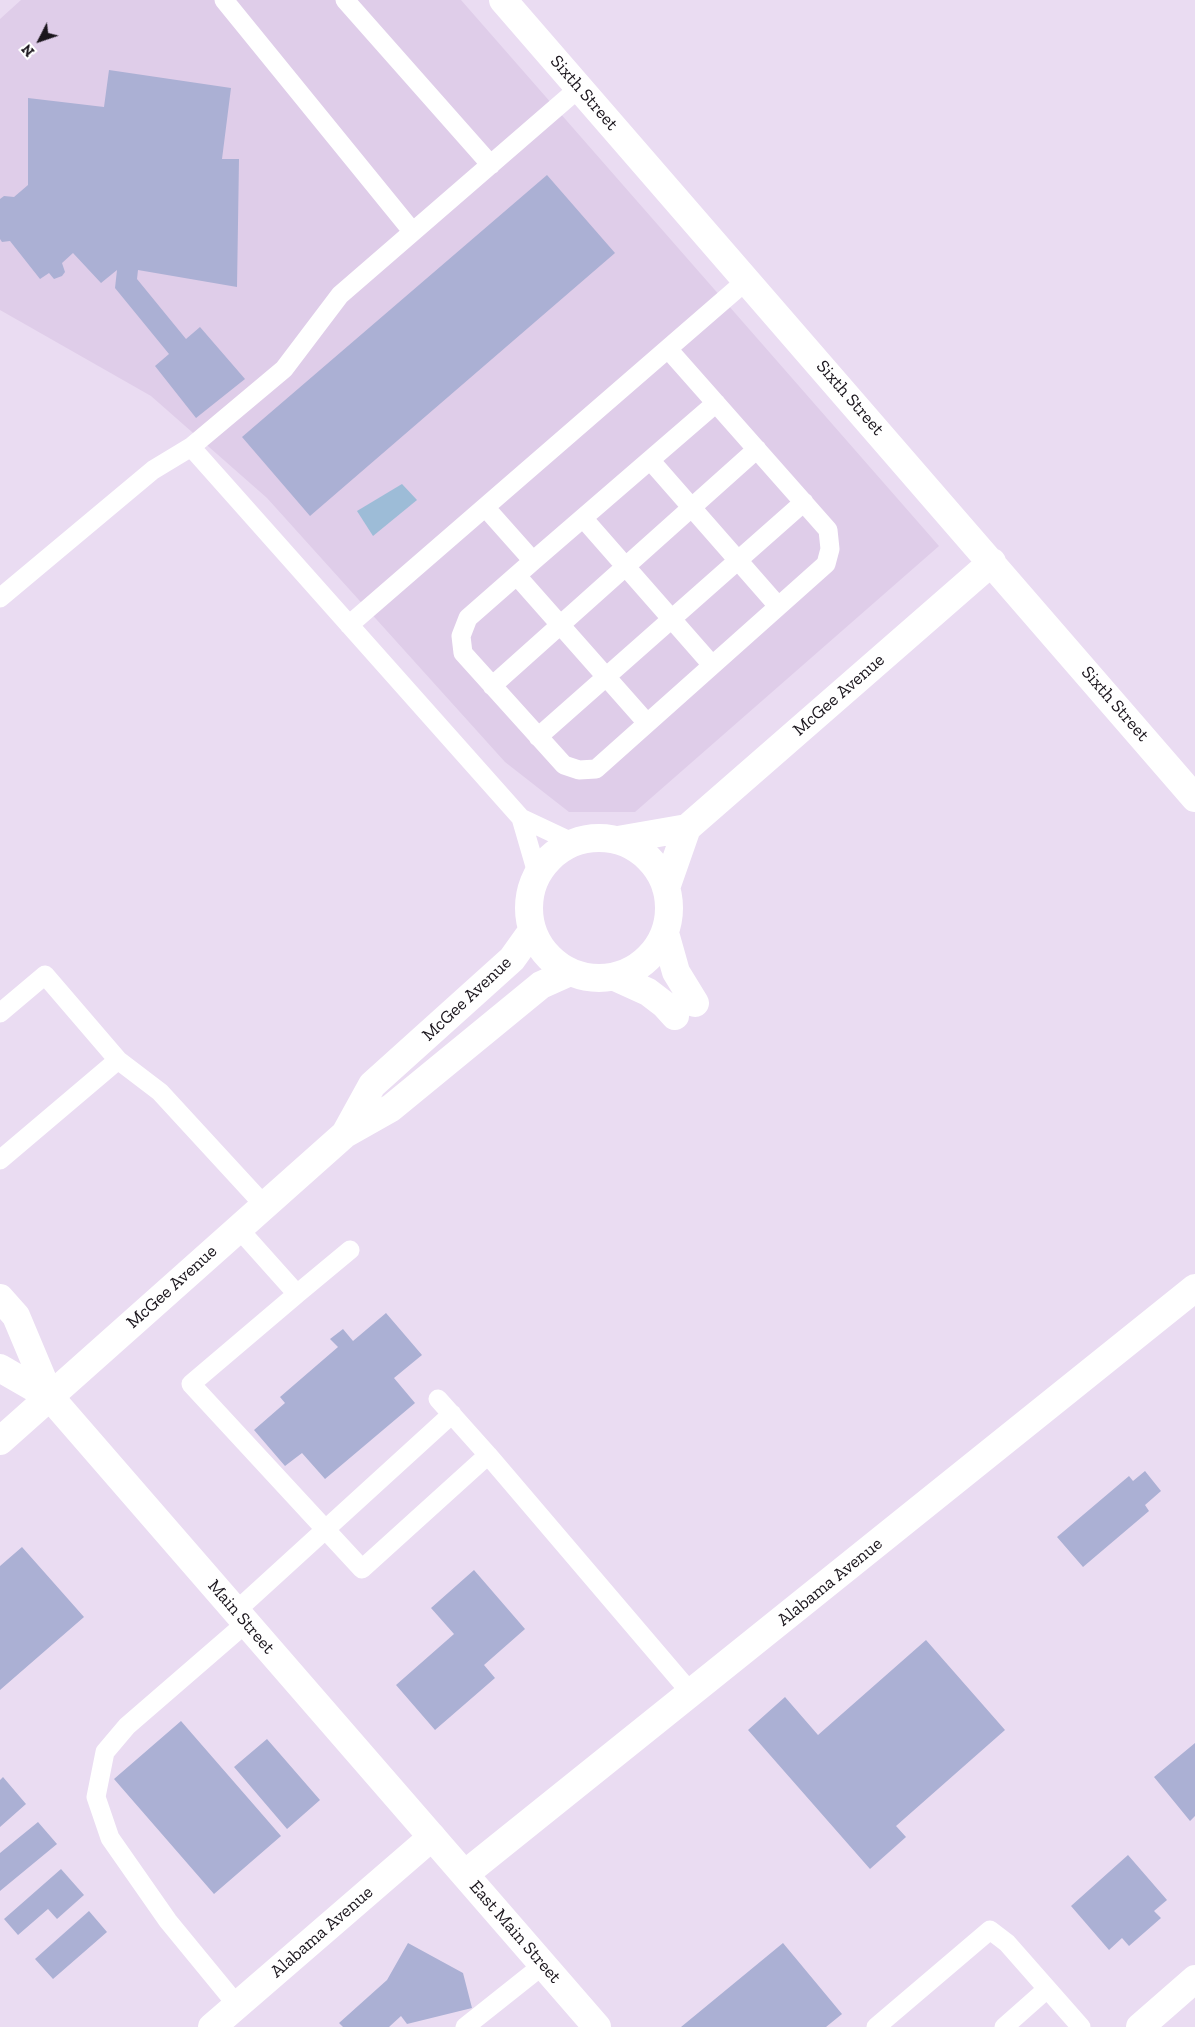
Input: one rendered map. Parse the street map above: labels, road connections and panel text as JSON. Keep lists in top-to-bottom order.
{
  "streets": {
    "street": [
      "Sixth Street",
      "McGee Avenue",
      "Alabama Avenue",
      "Main Street",
      "East Main Street"
    ]
  },
  "crossings": [
    ["Sixth Street", "McGee Avenue"],
    ["McGee Avenue", "Main Street"],
    ["Alabama Avenue", "Main Street"],
    ["Alabama Avenue", "East Main Street"],
    ["Main Street", "East Main Street"]
  ],
  "north": "bottom left"
}
